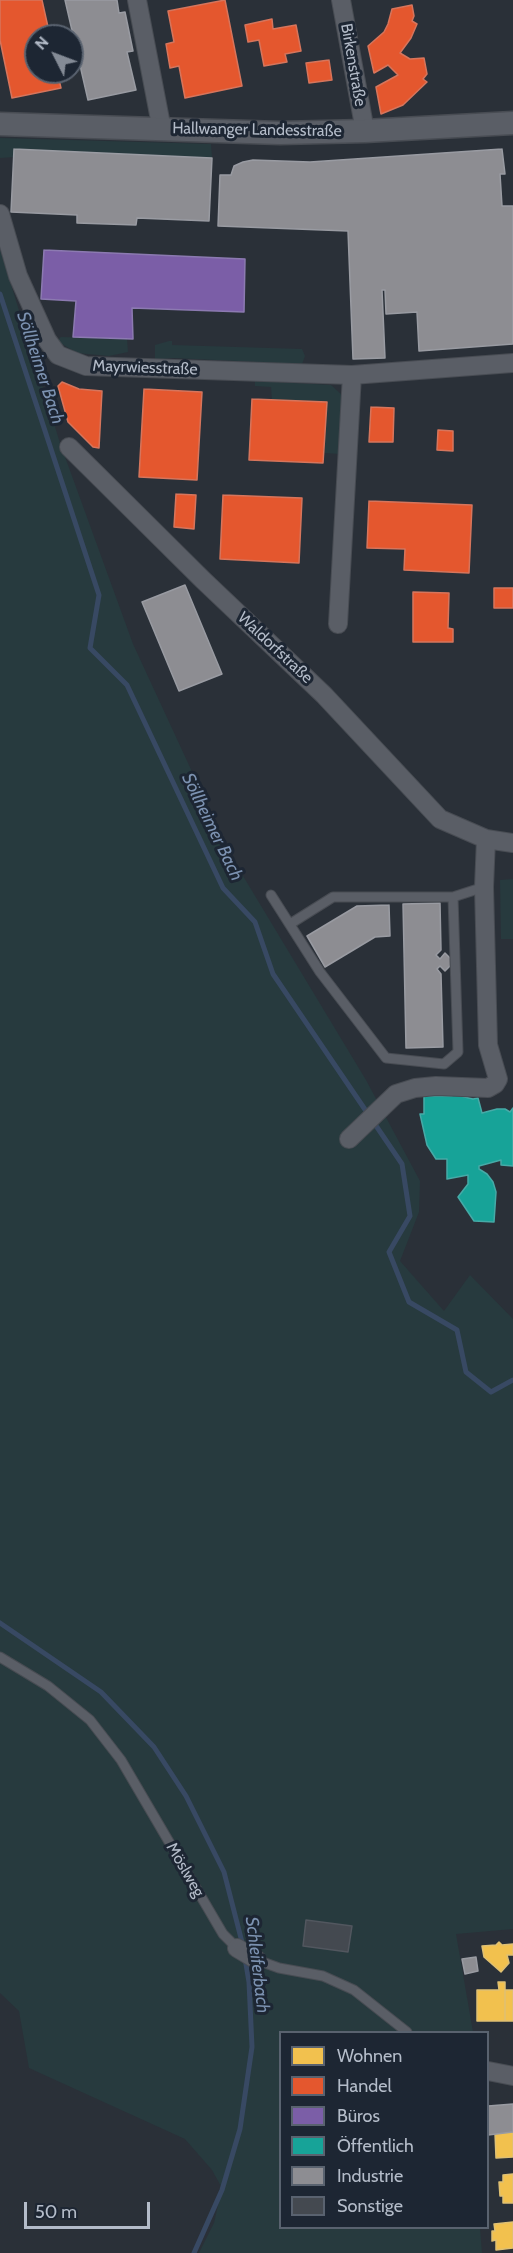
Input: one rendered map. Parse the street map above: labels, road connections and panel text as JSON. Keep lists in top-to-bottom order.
{
  "streets": {
    "street": [
      "Birkenstraße",
      "Hallwanger Landesstraße",
      "Mayrwiesstraße",
      "Waldorfstraße",
      "Möslweg"
    ]
  },
  "crossings": [
    ["Birkenstraße", "Hallwanger Landesstraße"]
  ],
  "water": ["Söllheimer Bach", "Schleiferbach"],
  "legend": [
    "Wohnen",
    "Handel",
    "Büros",
    "Öffentlich",
    "Industrie",
    "Sonstige"
  ],
  "scale_bar": "50 m",
  "north": "top left"
}
